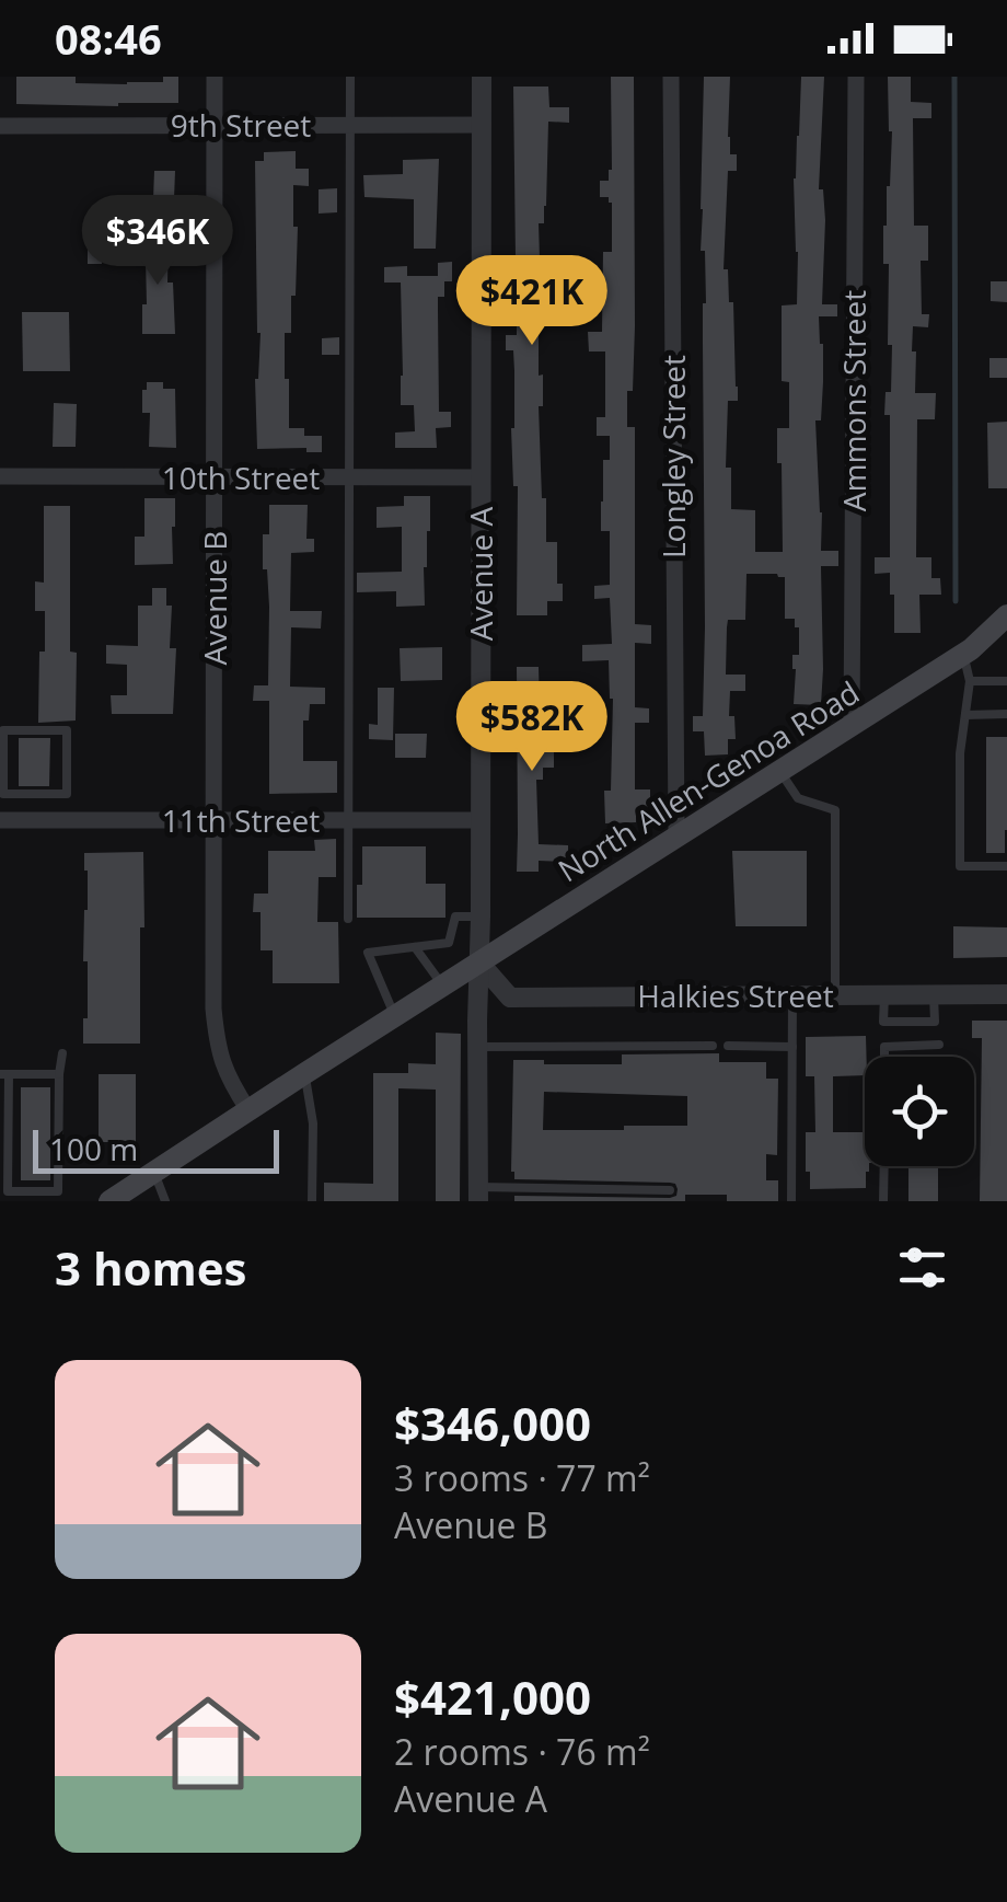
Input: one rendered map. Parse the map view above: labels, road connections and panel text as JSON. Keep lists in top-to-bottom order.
{
  "streets": {
    "main road": ["North Allen-Genoa Road"],
    "street": [
      "9th Street",
      "Ammons Street",
      "Longley Street",
      "10th Street",
      "Avenue A",
      "Avenue B",
      "11th Street",
      "Halkies Street"
    ]
  },
  "crossings": [
    ["9th Street", "Avenue A"],
    ["9th Street", "Avenue B"],
    ["Ammons Street", "North Allen-Genoa Road"],
    ["Longley Street", "North Allen-Genoa Road"],
    ["10th Street", "Avenue A"],
    ["10th Street", "Avenue B"],
    ["Avenue A", "North Allen-Genoa Road"],
    ["Avenue A", "11th Street"],
    ["Avenue A", "Halkies Street"],
    ["Avenue B", "North Allen-Genoa Road"],
    ["Avenue B", "11th Street"],
    ["North Allen-Genoa Road", "Halkies Street"]
  ],
  "scale_bar": "100 m",
  "page": {
    "status": "08:46",
    "price": ["$346K", "$421K", "$582K"],
    "scale": "100 m",
    "heading": "3 homes",
    "list": [
      {
        "name": "$346,000",
        "note": "3 rooms · 77 m² · Avenue B"
      },
      {
        "name": "$421,000",
        "note": "2 rooms · 76 m² · Avenue A"
      }
    ]
  }
}
